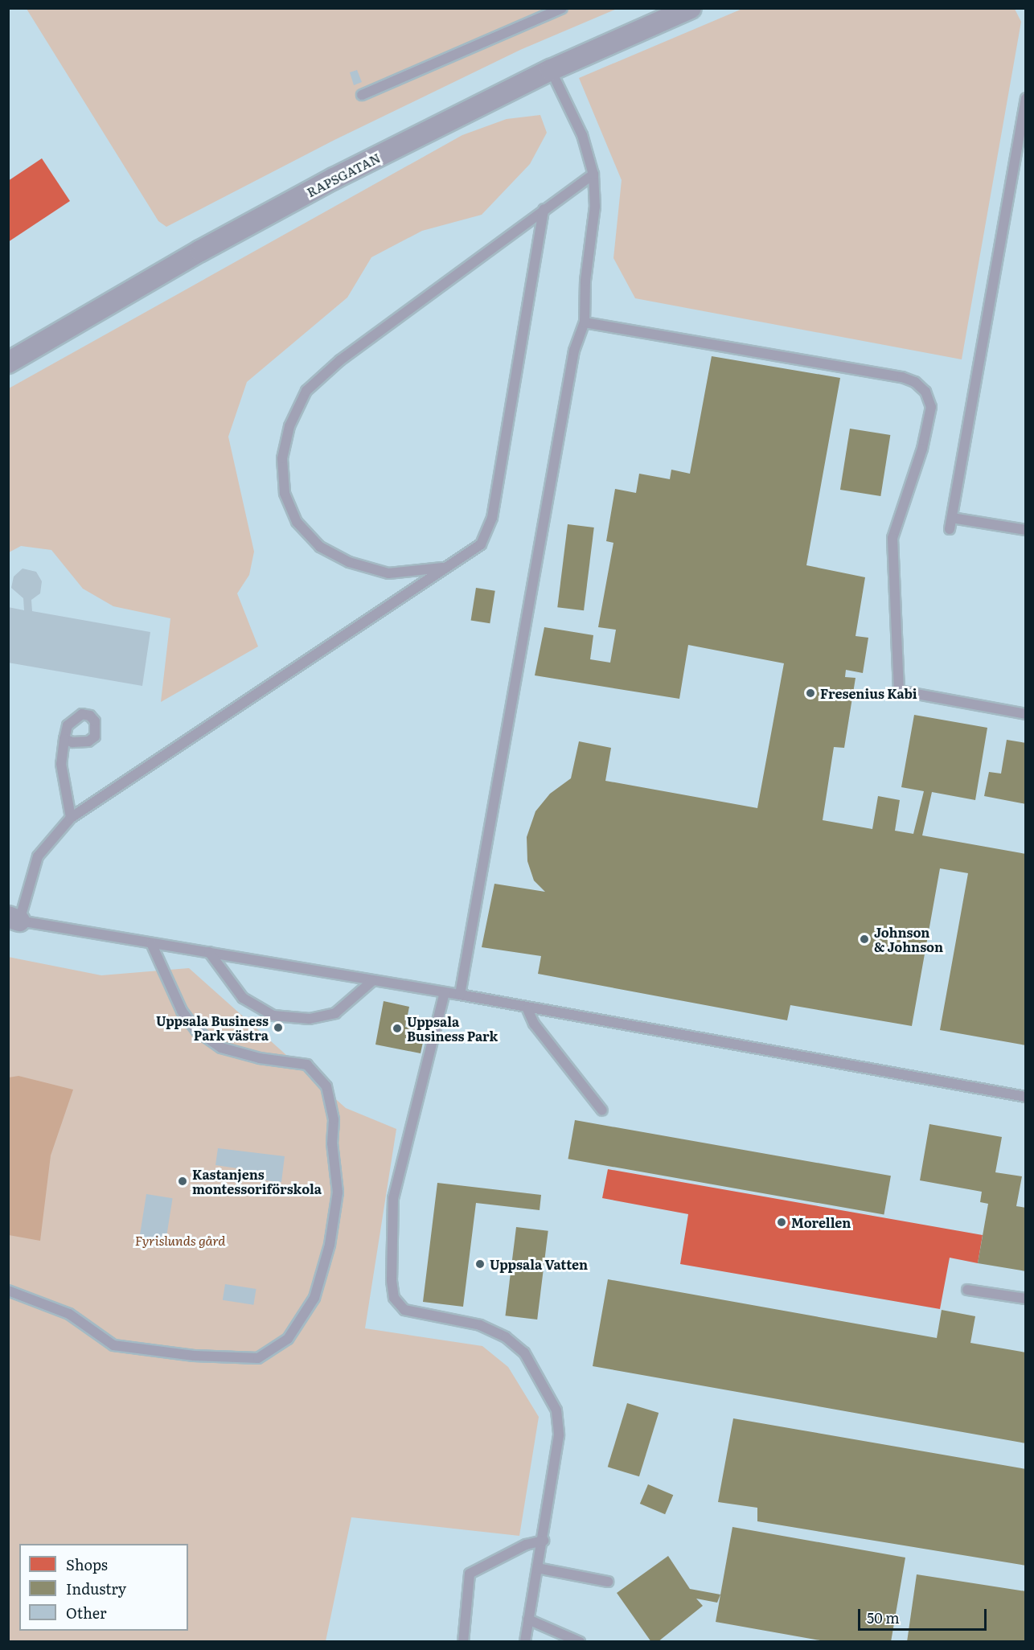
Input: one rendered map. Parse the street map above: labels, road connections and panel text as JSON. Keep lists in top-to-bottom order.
{
  "streets": {
    "street": ["RAPSGATAN"]
  },
  "parks": ["Fyrislunds gård"],
  "places": [
    "Fresenius Kabi",
    "Johnson & Johnson",
    "Uppsala Business Park västra",
    "Uppsala Business Park",
    "Kastanjens montessoriförskola",
    "Morellen",
    "Uppsala Vatten"
  ],
  "legend": ["Shops", "Industry", "Other"],
  "scale_bar": "50 m"
}
